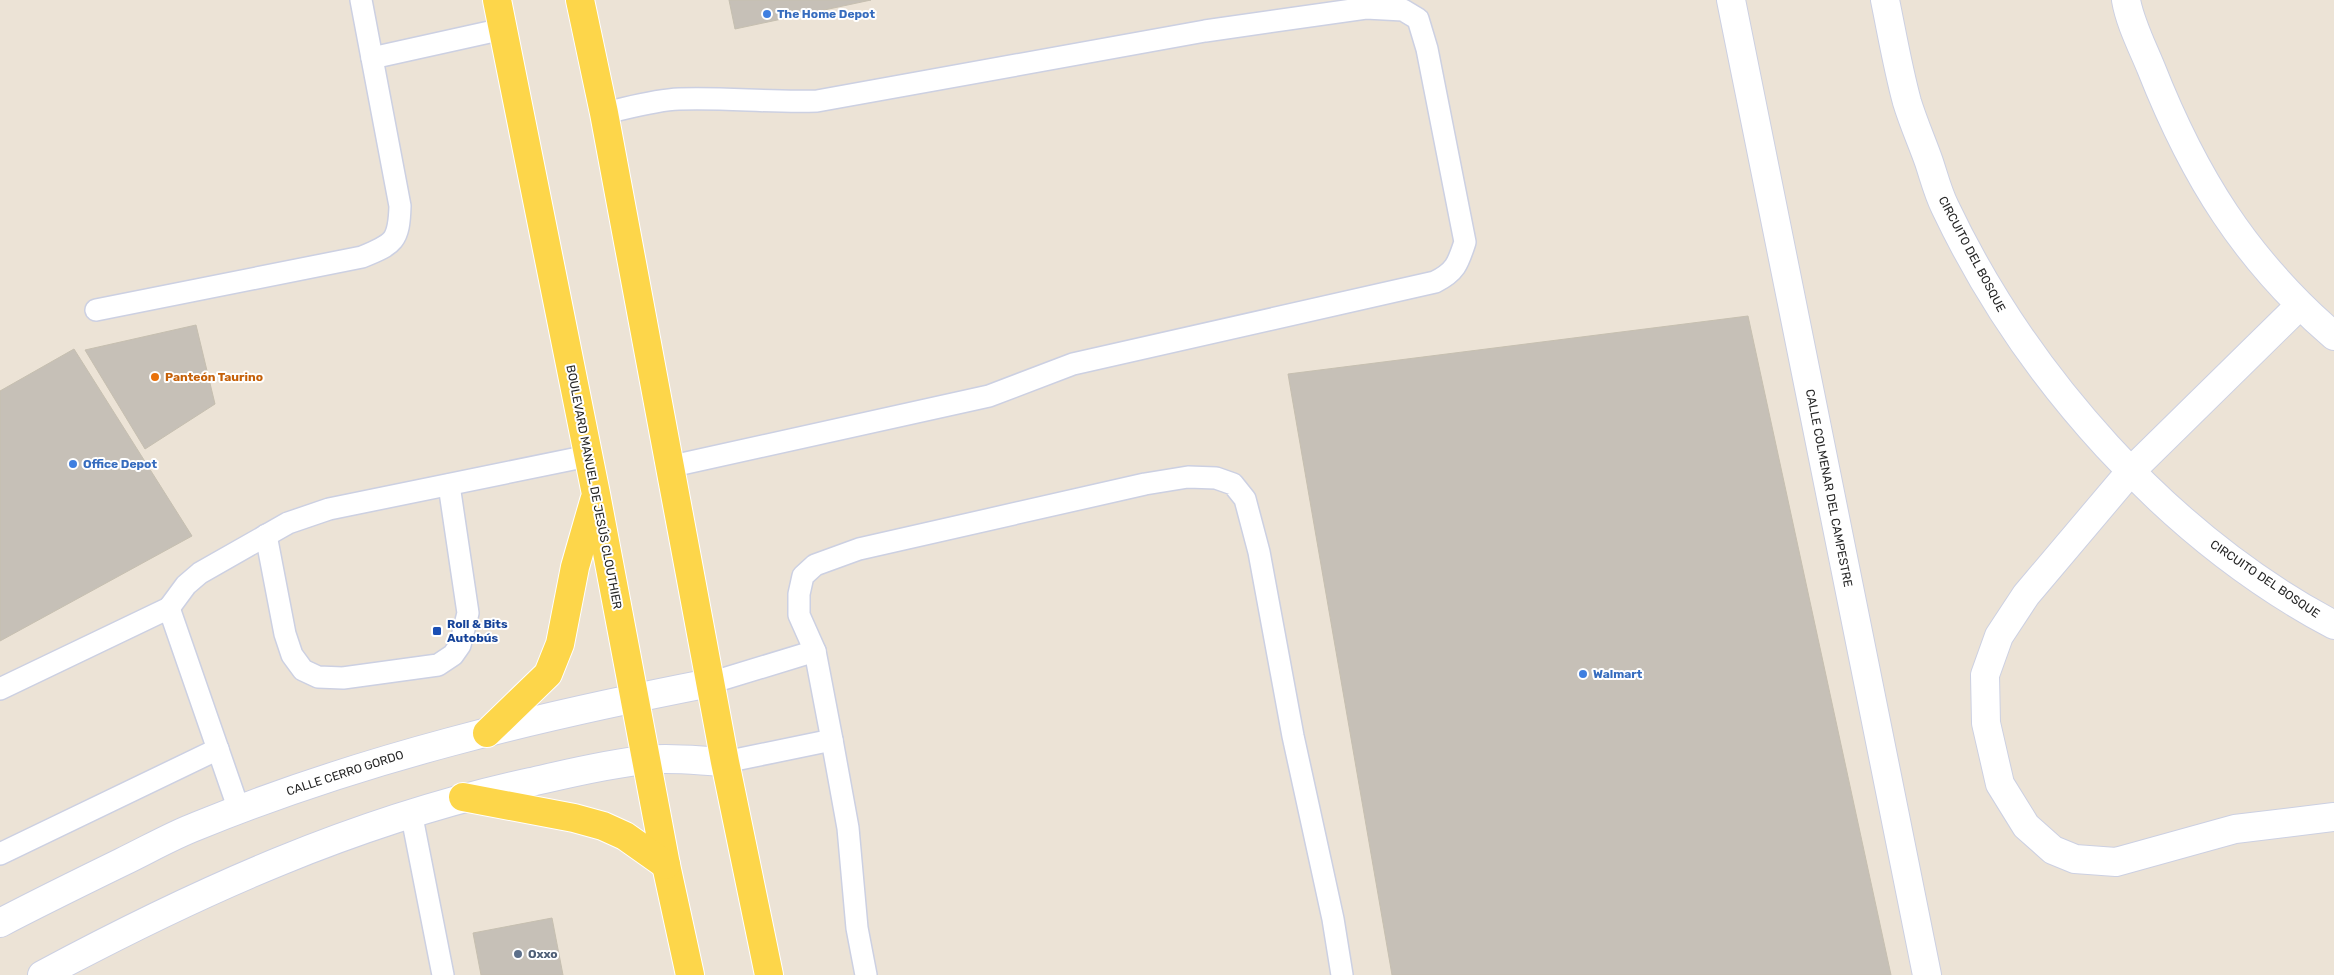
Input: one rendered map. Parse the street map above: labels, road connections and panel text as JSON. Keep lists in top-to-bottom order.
{
  "streets": {
    "main road": ["BOULEVARD MANUEL DE JESÚS CLOUTHIER"],
    "street": ["CIRCUITO DEL BOSQUE", "CALLE COLMENAR DEL CAMPESTRE", "CALLE CERRO GORDO"]
  },
  "crossings": [
    ["BOULEVARD MANUEL DE JESÚS CLOUTHIER", "CALLE CERRO GORDO"]
  ],
  "places": {
    "other": [
      "The Home Depot",
      "Panteón Taurino",
      "Office Depot",
      "Walmart",
      "Oxxo"
    ],
    "transit": ["Roll & Bits Autobús"]
  }
}
